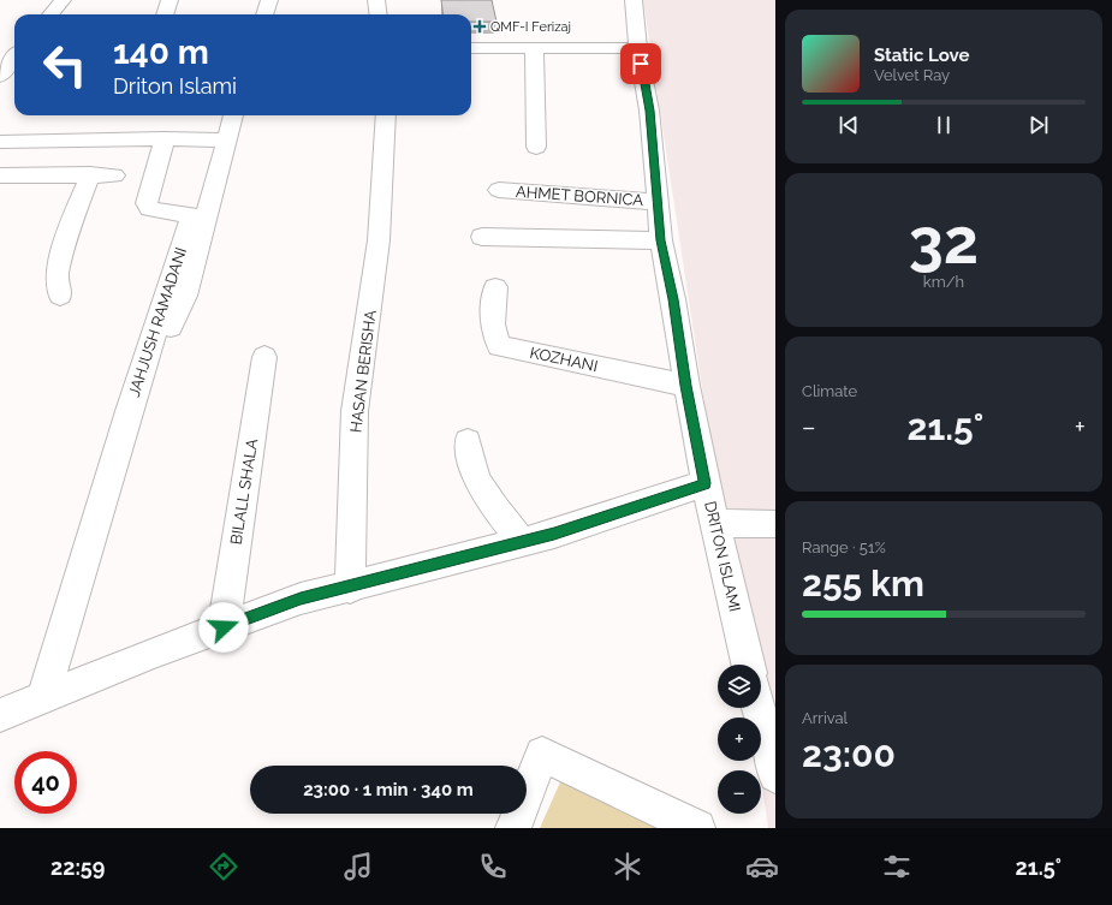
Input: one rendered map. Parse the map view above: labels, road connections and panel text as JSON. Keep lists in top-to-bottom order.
{
  "streets": {
    "street": [
      "AHMET BORNICA",
      "JAHJUSH RAMADANI",
      "KOZHANI",
      "HASAN BERISHA",
      "BILALL SHALA",
      "DRITON ISLAMI"
    ]
  },
  "crossings": [
    ["AHMET BORNICA", "DRITON ISLAMI"],
    ["KOZHANI", "DRITON ISLAMI"]
  ],
  "places": {
    "health": ["QMF-I Ferizaj"]
  },
  "page": {
    "turn": ["140 m", "Driton Islami"],
    "song": ["Static Love", "Velvet Ray"],
    "tile": [
      ["32", "km/h"],
      "Climate",
      ["Range · 51%", "255 km"],
      ["Arrival", "23:00"]
    ],
    "heat": ["−", "21.5°", "+"],
    "map_buttons": ["+", "−"],
    "limit": "40",
    "trip": "23:00 · 1 min · 340 m",
    "tabs": ["22:59", "21.5°"]
  }
}
